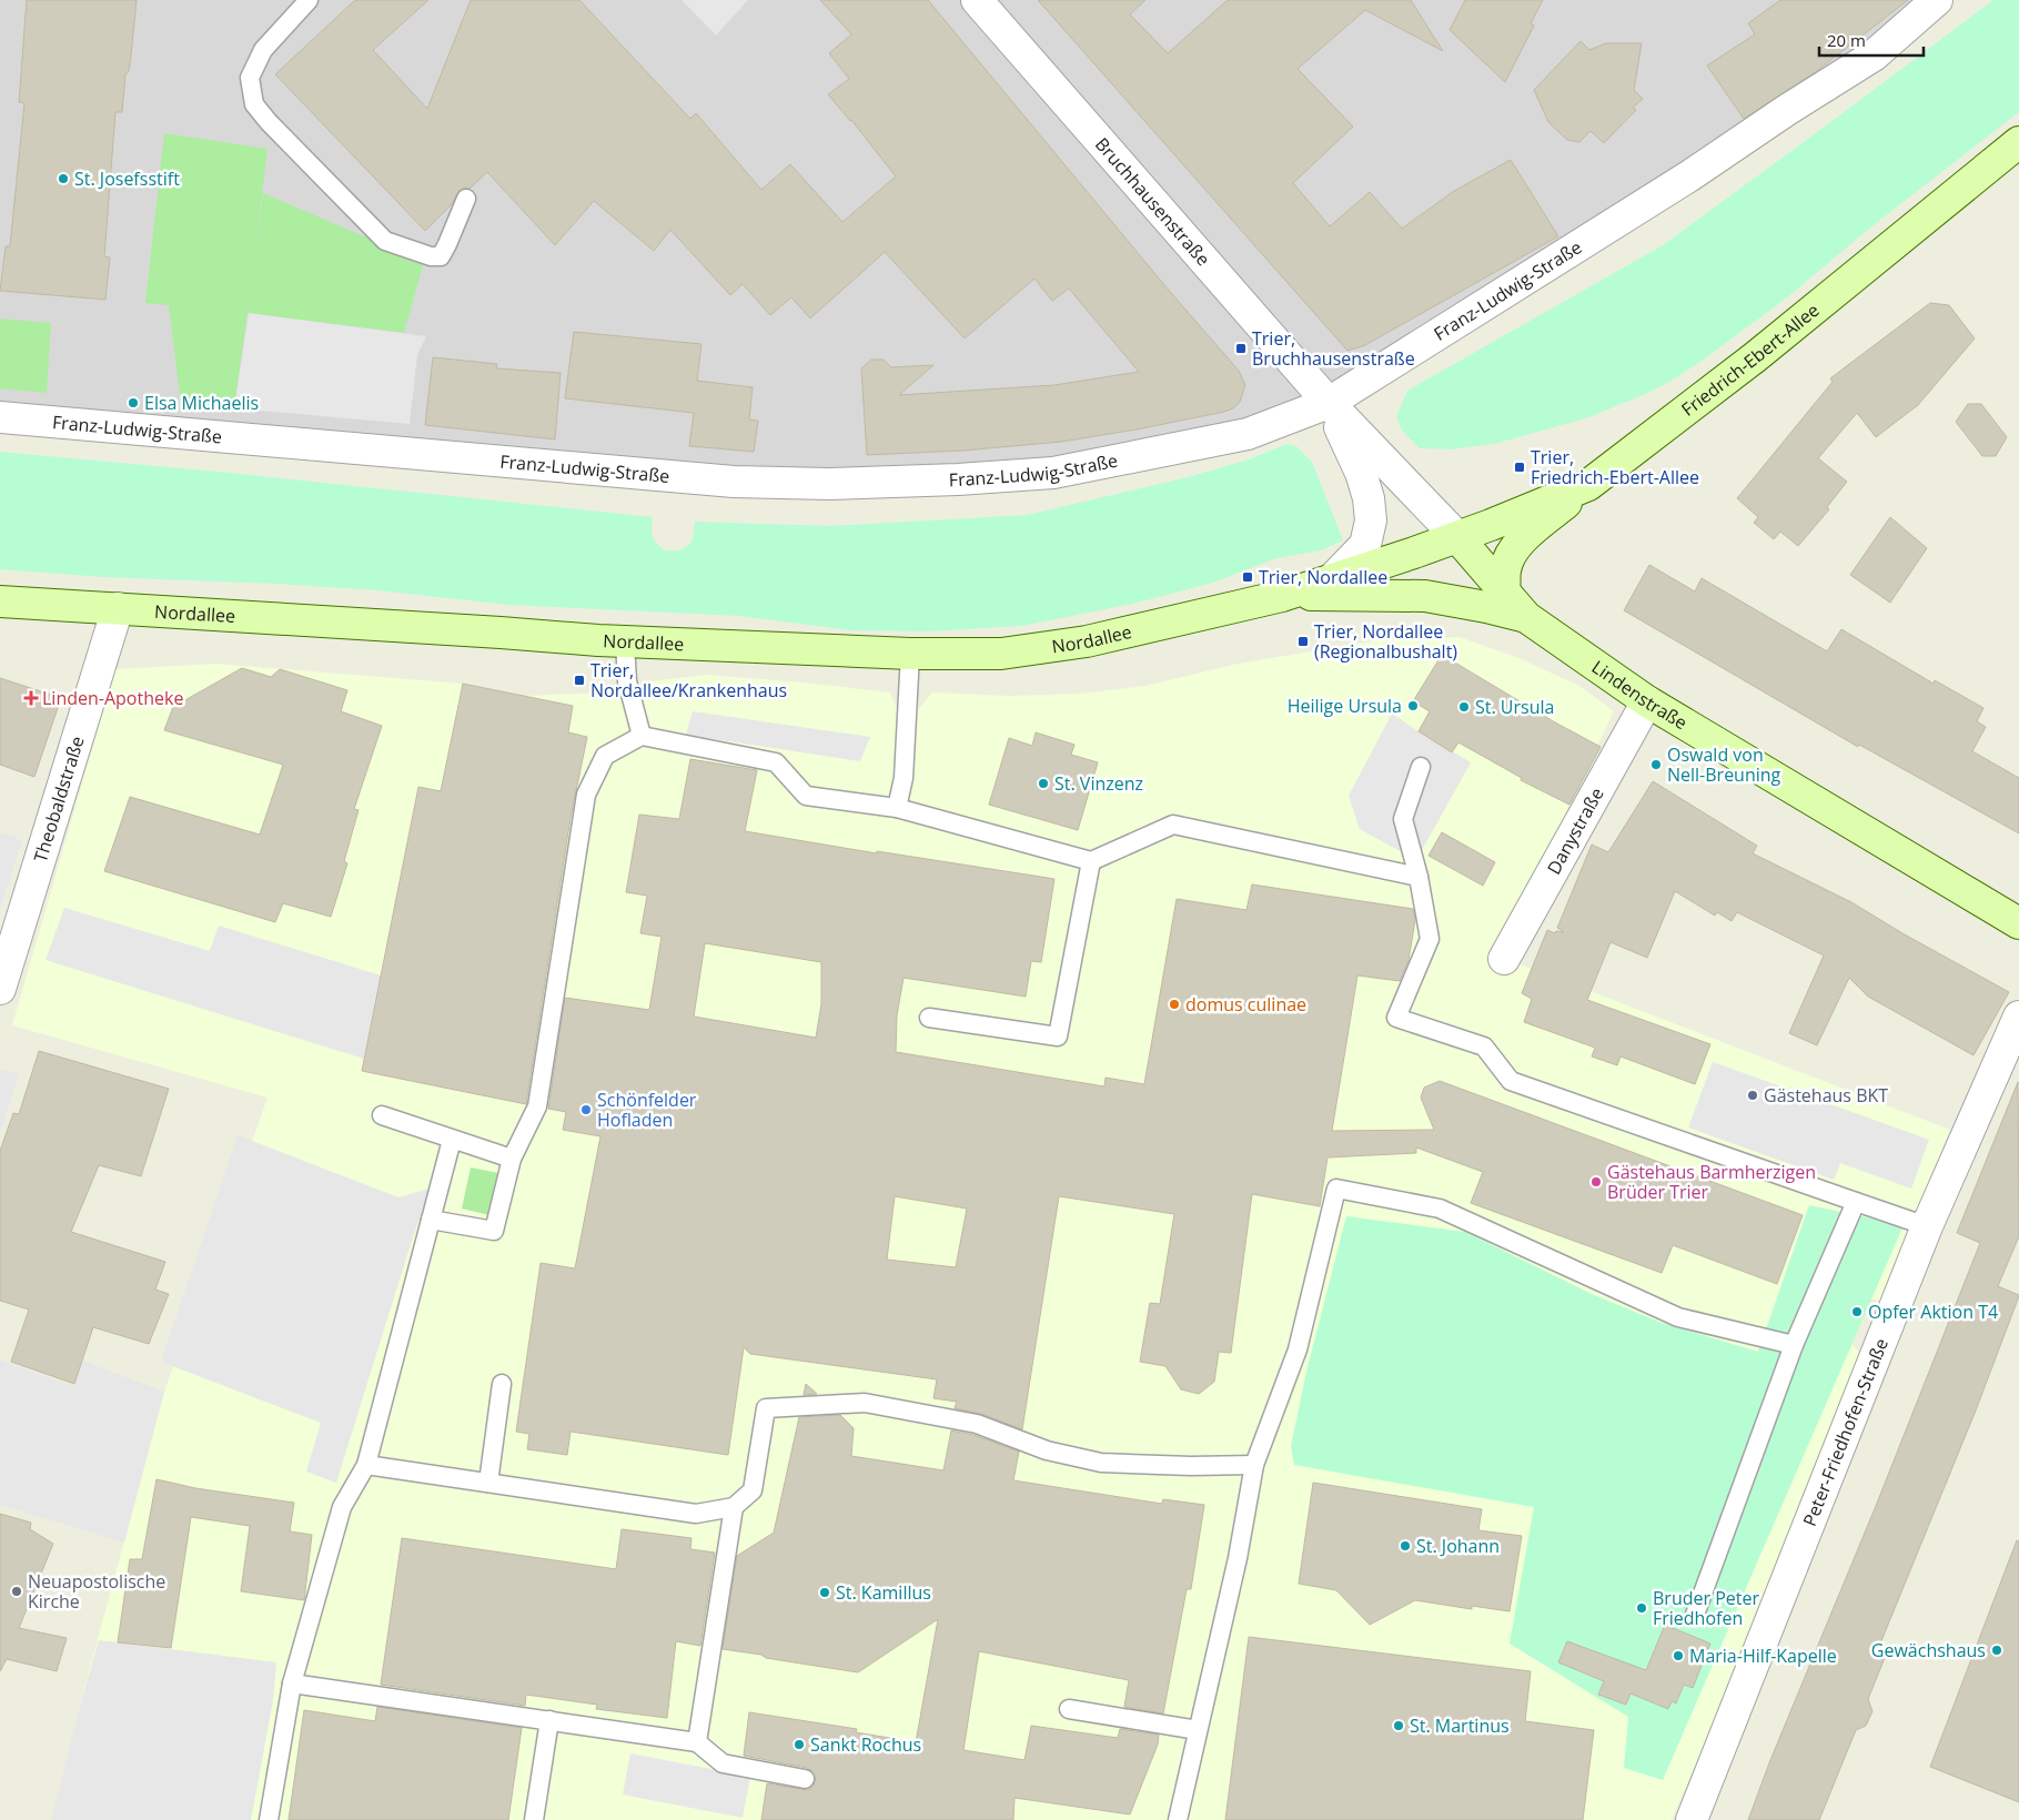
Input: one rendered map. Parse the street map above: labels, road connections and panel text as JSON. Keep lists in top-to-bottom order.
{
  "streets": {
    "main road": ["Friedrich-Ebert-Allee", "Nordallee", "Lindenstraße"],
    "street": [
      "Bruchhausenstraße",
      "Franz-Ludwig-Straße",
      "Theobaldstraße",
      "Danystraße",
      "Peter-Friedhofen-Straße"
    ]
  },
  "crossings": [
    ["Bruchhausenstraße", "Franz-Ludwig-Straße"],
    ["Bruchhausenstraße", "Friedrich-Ebert-Allee"],
    ["Bruchhausenstraße", "Nordallee"],
    ["Bruchhausenstraße", "Lindenstraße"],
    ["Friedrich-Ebert-Allee", "Nordallee"],
    ["Friedrich-Ebert-Allee", "Lindenstraße"],
    ["Nordallee", "Lindenstraße"],
    ["Nordallee", "Theobaldstraße"],
    ["Lindenstraße", "Danystraße"]
  ],
  "places": {
    "other": [
      "St. Josefsstift",
      "Elsa Michaelis",
      "Heilige Ursula",
      "St. Ursula",
      "Oswald von Nell-Breuning",
      "St. Vinzenz",
      "domus culinae",
      "Gästehaus BKT",
      "Schönfelder Hofladen",
      "Gästehaus Barmherzigen Brüder Trier",
      "Opfer Aktion T4",
      "St. Johann",
      "Neuapostolische Kirche",
      "St. Kamillus",
      "Bruder Peter Friedhofen",
      "Gewächshaus",
      "Maria-Hilf-Kapelle",
      "St. Martinus",
      "Sankt Rochus"
    ],
    "transit": [
      "Trier, Bruchhausenstraße",
      "Trier, Friedrich-Ebert-Allee",
      "Trier, Nordallee",
      "Trier, Nordallee (Regionalbushalt)",
      "Trier, Nordallee/Krankenhaus"
    ],
    "health": ["Linden-Apotheke"]
  },
  "scale_bar": "20 m"
}
